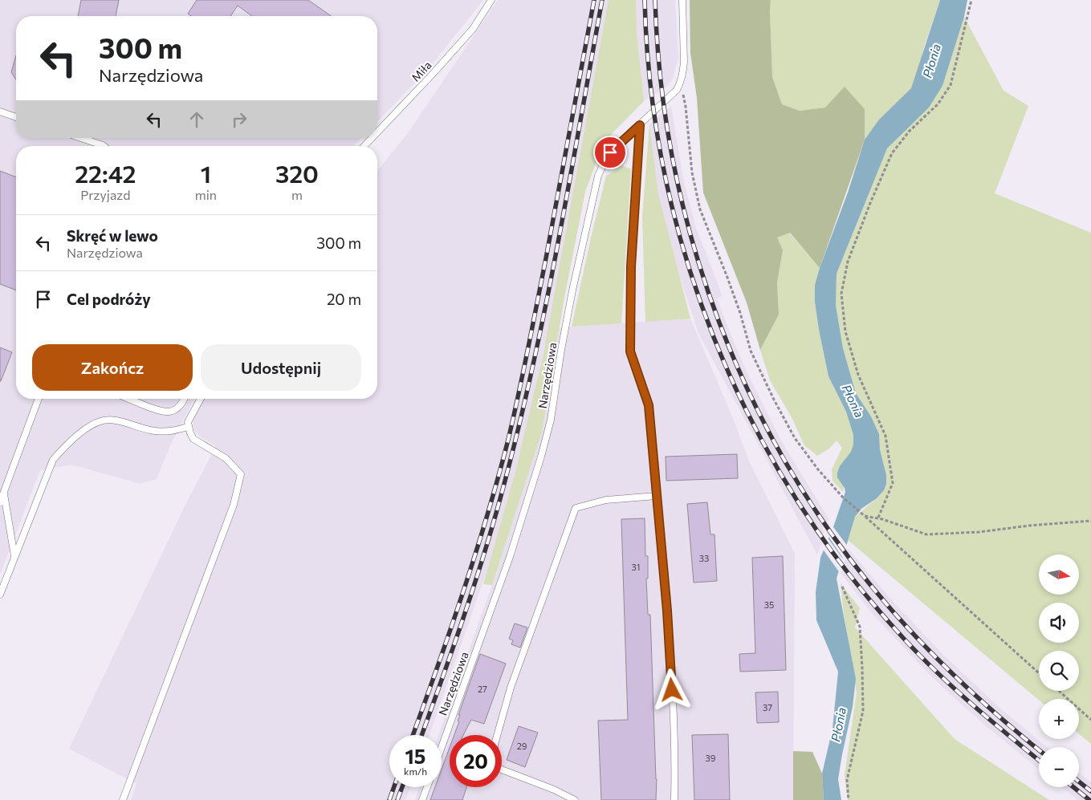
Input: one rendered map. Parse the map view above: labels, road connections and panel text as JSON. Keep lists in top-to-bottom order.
{
  "streets": {
    "lane": ["Miła", "Narzędziowa"]
  },
  "water": ["Płonia"],
  "house_numbers": [
    "33",
    "31",
    "35",
    "27",
    "37",
    "29",
    "39"
  ],
  "north": "right",
  "page": {
    "turn": ["300 m", "Narzędziowa"],
    "eta": [
      "22:42",
      "Przyjazd",
      "1",
      "min",
      "320",
      "m"
    ],
    "list": [
      {
        "name": "Skręć w lewo",
        "note": "Narzędziowa",
        "value": "300 m"
      },
      {
        "name": "Cel podróży",
        "value": "20 m"
      }
    ],
    "buttons": ["Zakończ", "Udostępnij"],
    "map_buttons": ["+", "−"],
    "speed": "15 km/h",
    "limit": "20"
  }
}
